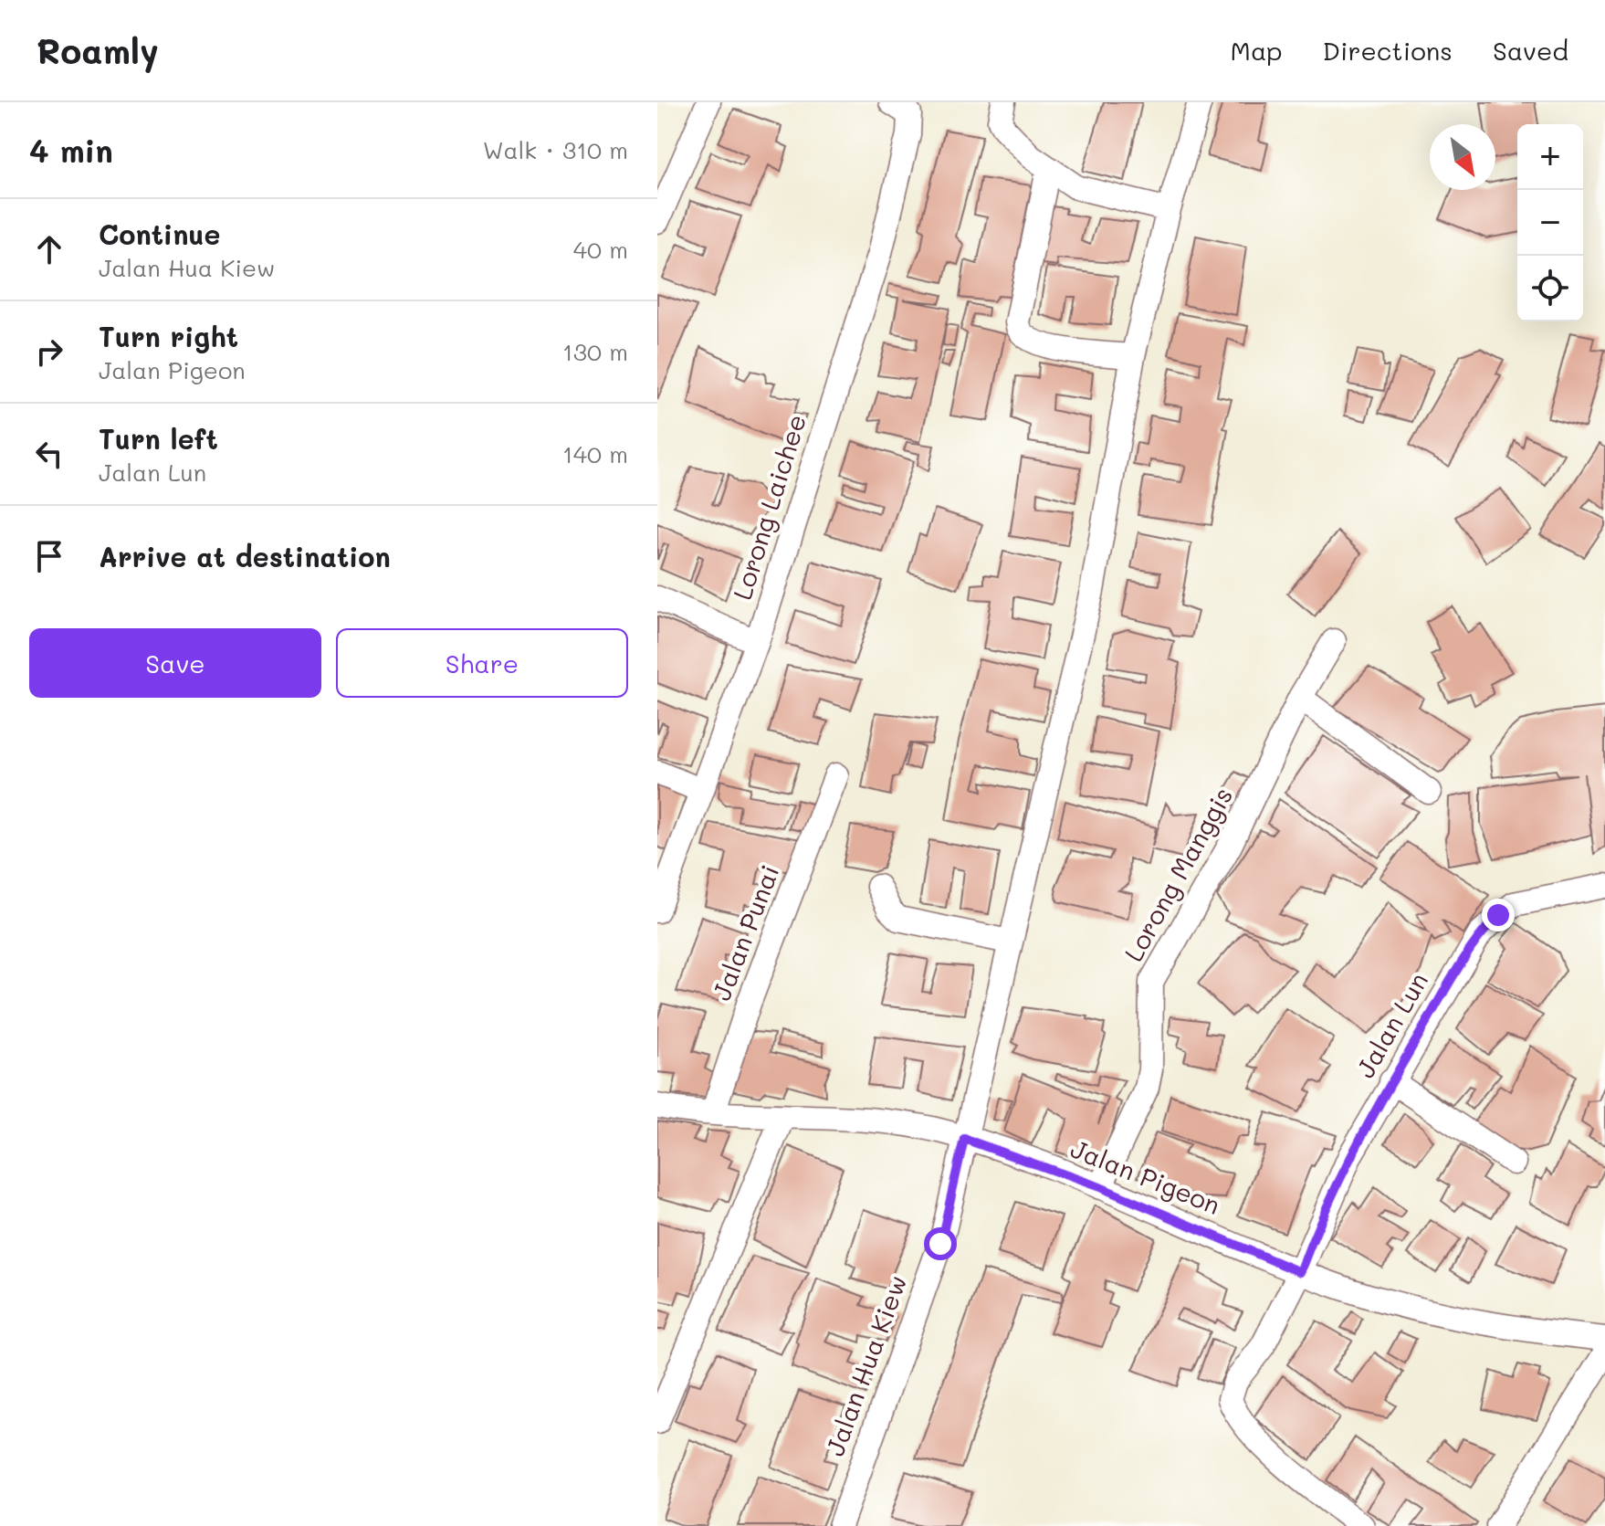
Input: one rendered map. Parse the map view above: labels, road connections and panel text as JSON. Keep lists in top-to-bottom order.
{
  "streets": {
    "street": [
      "Lorong Laichee",
      "Lorong Manggis",
      "Jalan Punai",
      "Jalan Lun",
      "Jalan Pigeon",
      "Jalan Hua Kiew"
    ]
  },
  "crossings": [
    ["Lorong Manggis", "Jalan Pigeon"],
    ["Jalan Punai", "Jalan Pigeon"],
    ["Jalan Lun", "Jalan Pigeon"],
    ["Jalan Pigeon", "Jalan Hua Kiew"]
  ],
  "north": "bottom right",
  "page": {
    "header": "Roamly",
    "nav": ["Map", "Directions", "Saved"],
    "heading": ["4 min", "Walk · 310 m"],
    "map_buttons": ["+", "−"],
    "list": [
      ["Continue", "Jalan Hua Kiew", "40 m"],
      ["Turn right", "Jalan Pigeon", "130 m"],
      ["Turn left", "Jalan Lun", "140 m"],
      "Arrive at destination"
    ],
    "buttons": ["Save", "Share"]
  }
}
